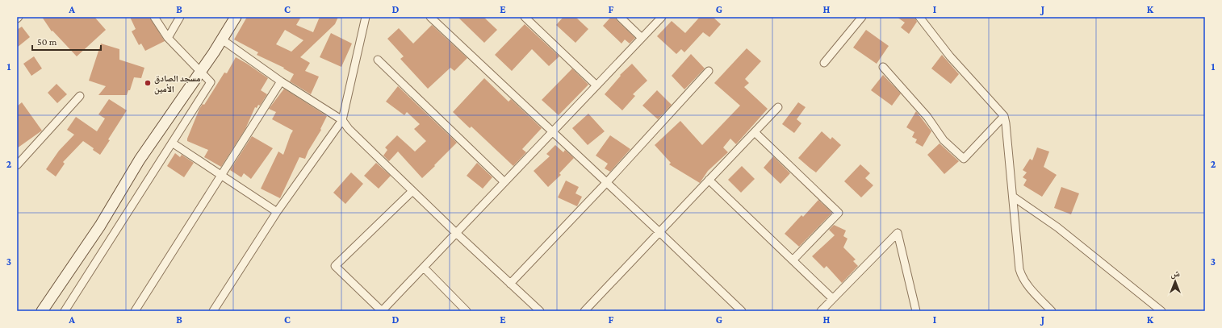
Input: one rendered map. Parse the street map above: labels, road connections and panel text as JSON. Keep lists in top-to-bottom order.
{
  "places": ["مسجد الصادق الأمين"],
  "scale_bar": "50 m",
  "north": "top",
  "grid": {
    "columns": [
      "A",
      "B",
      "C",
      "D",
      "E",
      "F",
      "G",
      "H",
      "I",
      "J",
      "K"
    ],
    "rows": ["1", "2", "3"]
  }
}
